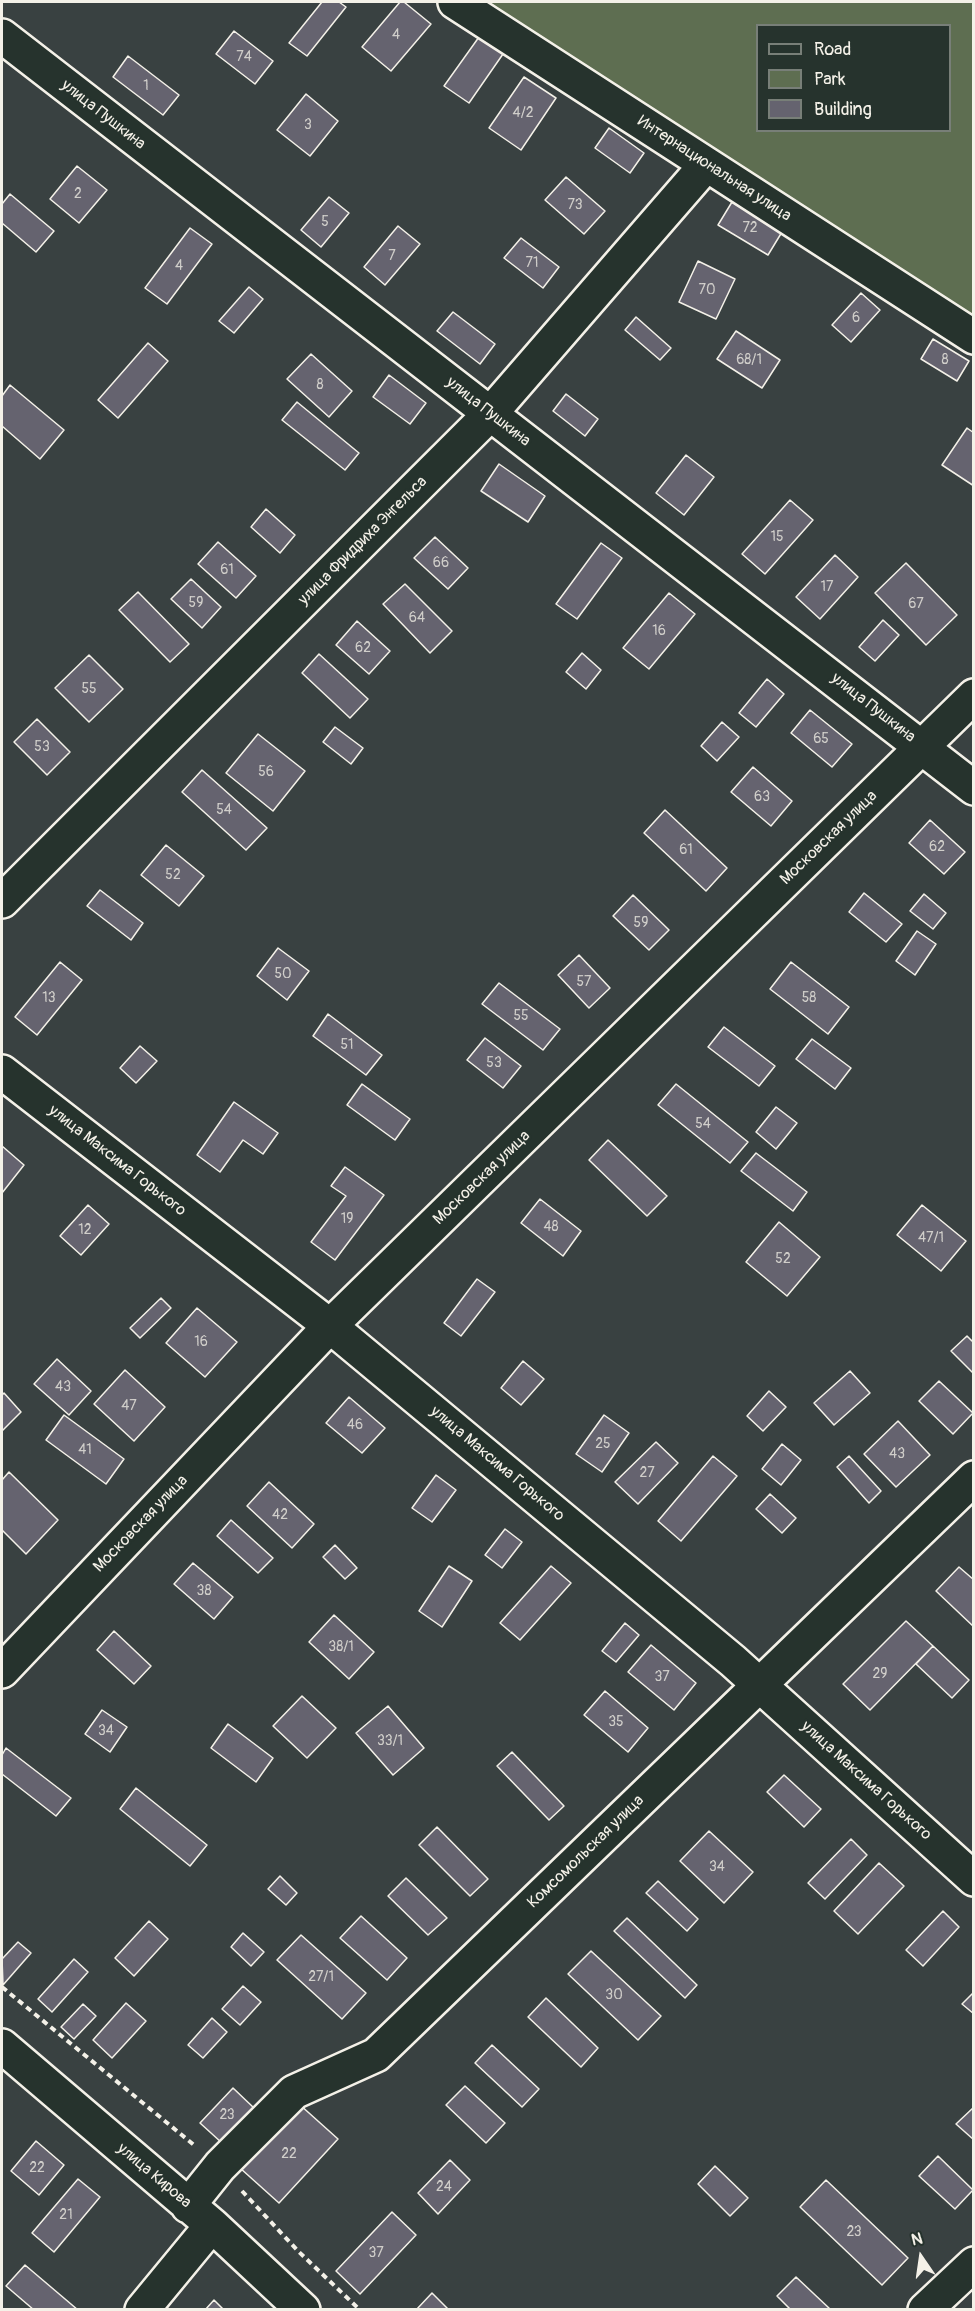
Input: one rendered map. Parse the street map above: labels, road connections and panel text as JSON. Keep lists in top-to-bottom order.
{
  "streets": {
    "street": [
      "улица Пушкина",
      "Интернациональная улица",
      "улица Фридриха Энгельса",
      "Московская улица",
      "улица Максима Горького",
      "Комсомольская улица",
      "улица Кирова"
    ]
  },
  "crossings": [
    ["улица Пушкина", "улица Фридриха Энгельса"],
    ["улица Пушкина", "Московская улица"],
    ["Интернациональная улица", "улица Фридриха Энгельса"],
    ["Московская улица", "улица Максима Горького"],
    ["улица Максима Горького", "Комсомольская улица"],
    ["Комсомольская улица", "улица Кирова"]
  ],
  "house_numbers": [
    "4",
    "74",
    "1",
    "4/2",
    "3",
    "2",
    "73",
    "5",
    "72",
    "7",
    "71",
    "4",
    "70",
    "6",
    "68/1",
    "8",
    "8",
    "15",
    "66",
    "61",
    "17",
    "59",
    "67",
    "64",
    "16",
    "62",
    "55",
    "65",
    "53",
    "56",
    "63",
    "54",
    "62",
    "61",
    "52",
    "59",
    "50",
    "57",
    "13",
    "58",
    "55",
    "51",
    "53",
    "54",
    "19",
    "48",
    "12",
    "47/1",
    "52",
    "16",
    "43",
    "47",
    "46",
    "25",
    "41",
    "43",
    "27",
    "42",
    "38",
    "38/1",
    "29",
    "37",
    "35",
    "34",
    "33/1",
    "34",
    "27/1",
    "30",
    "23",
    "22",
    "22",
    "24",
    "21",
    "23",
    "37"
  ],
  "legend": ["Road", "Park", "Building"],
  "north": "top"
}
